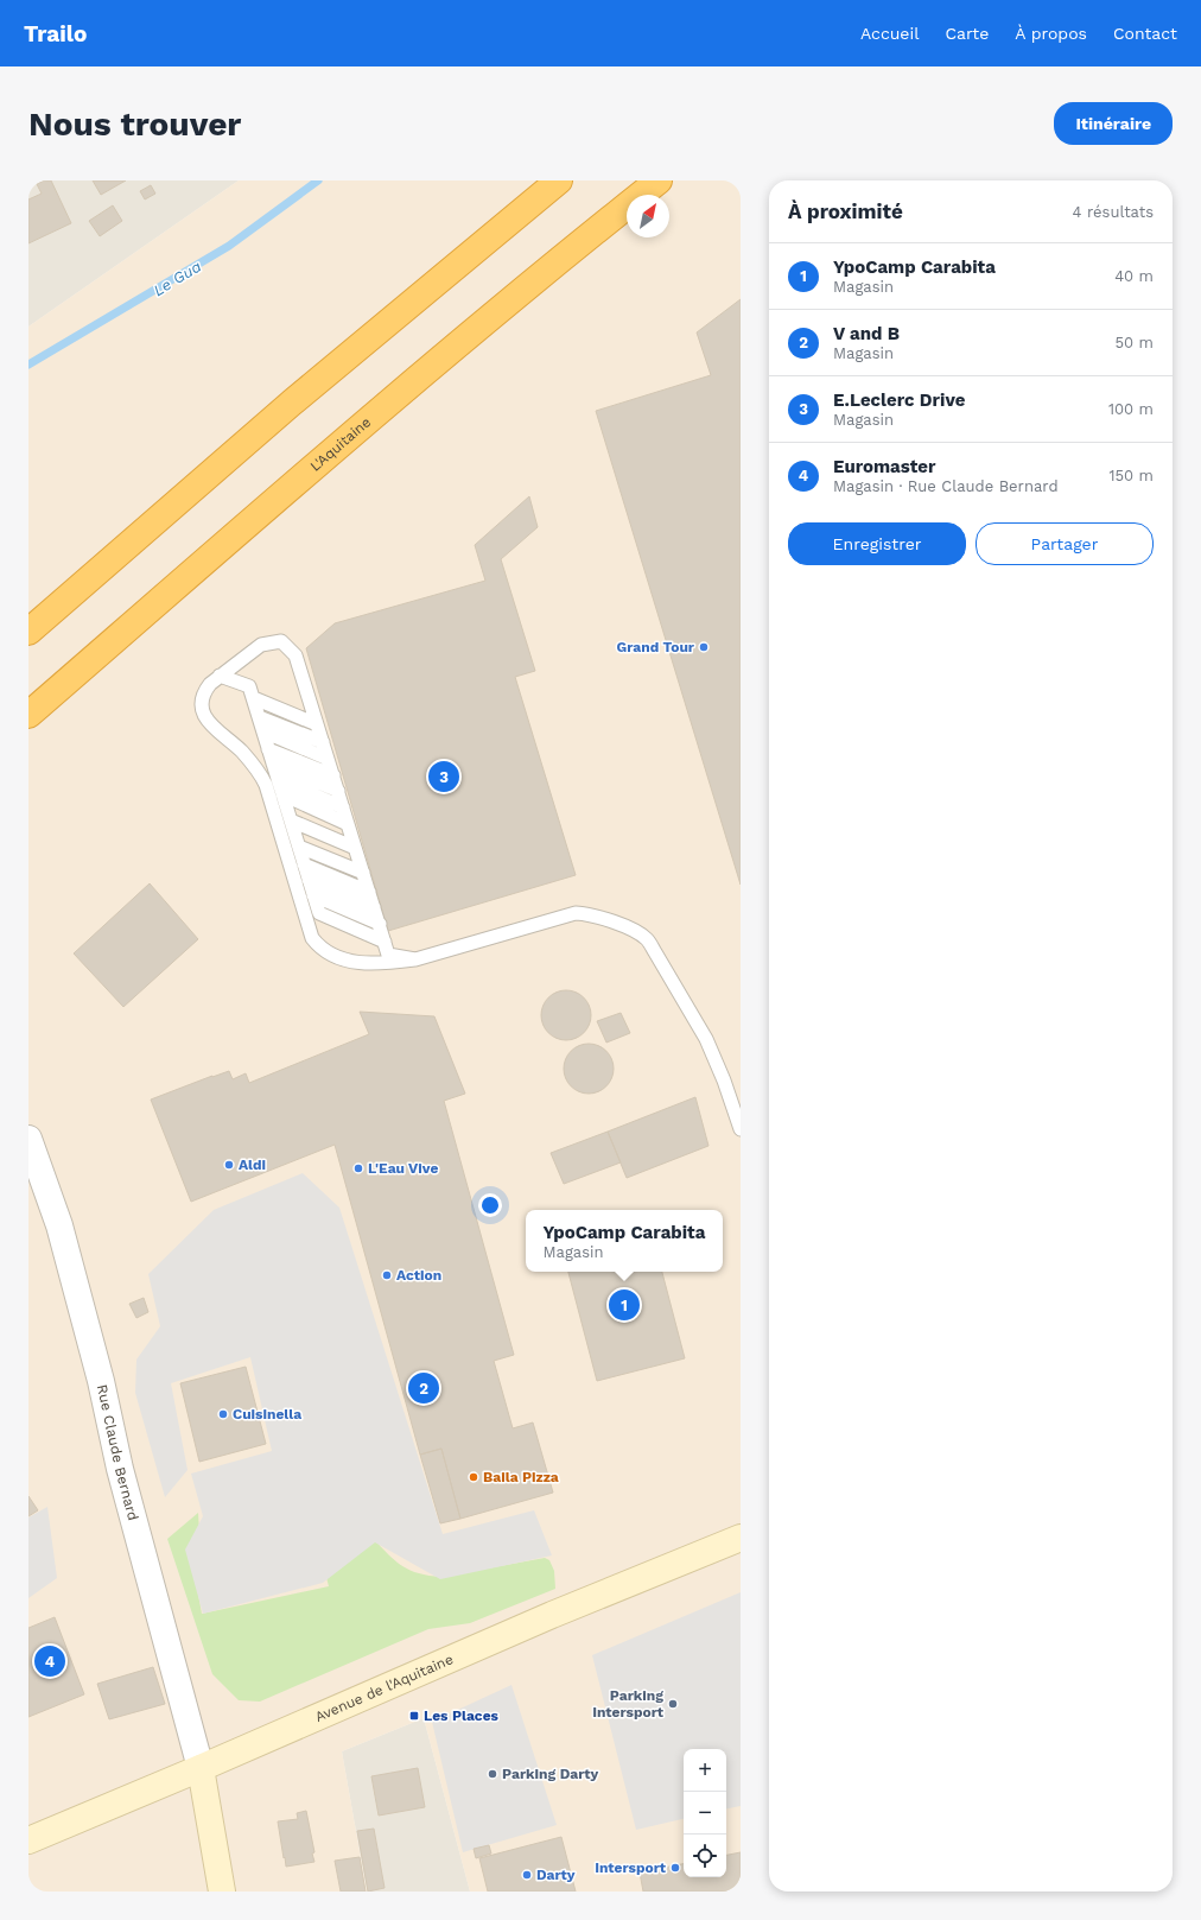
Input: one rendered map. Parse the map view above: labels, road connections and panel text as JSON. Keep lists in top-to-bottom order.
{
  "streets": {
    "highway": ["L'Aquitaine"],
    "main road": ["Avenue de l'Aquitaine"],
    "street": ["Rue Claude Bernard"]
  },
  "crossings": [
    ["Rue Claude Bernard", "Avenue de l'Aquitaine"]
  ],
  "water": ["Le Gua"],
  "places": {
    "other": [
      "Grand Tour",
      "Aldi",
      "L'Eau Vive",
      "Action",
      "Cuisinella",
      "Baila Pizza",
      "Parking Intersport",
      "Parking Darty",
      "Intersport",
      "Darty"
    ],
    "transit": ["Les Places"]
  },
  "north": "top right",
  "page": {
    "header": "Trailo",
    "nav": [
      "Accueil",
      "Carte",
      "À propos",
      "Contact"
    ],
    "buttons": [
      "Itinéraire",
      ["Enregistrer", "Partager"]
    ],
    "title": "Nous trouver",
    "heading": ["À proximité", "4 résultats"],
    "list": [
      {
        "mark": "1",
        "name": "YpoCamp Carabita",
        "note": "Magasin",
        "value": "40 m"
      },
      {
        "mark": "2",
        "name": "V and B",
        "note": "Magasin",
        "value": "50 m"
      },
      {
        "mark": "3",
        "name": "E.Leclerc Drive",
        "note": "Magasin",
        "value": "100 m"
      },
      {
        "mark": "4",
        "name": "Euromaster",
        "note": "Magasin · Rue Claude Bernard",
        "value": "150 m"
      }
    ],
    "pins": [
      "3",
      "1",
      "2",
      "4"
    ],
    "popup": ["YpoCamp Carabita", "Magasin"],
    "map_buttons": ["+", "−"]
  }
}
